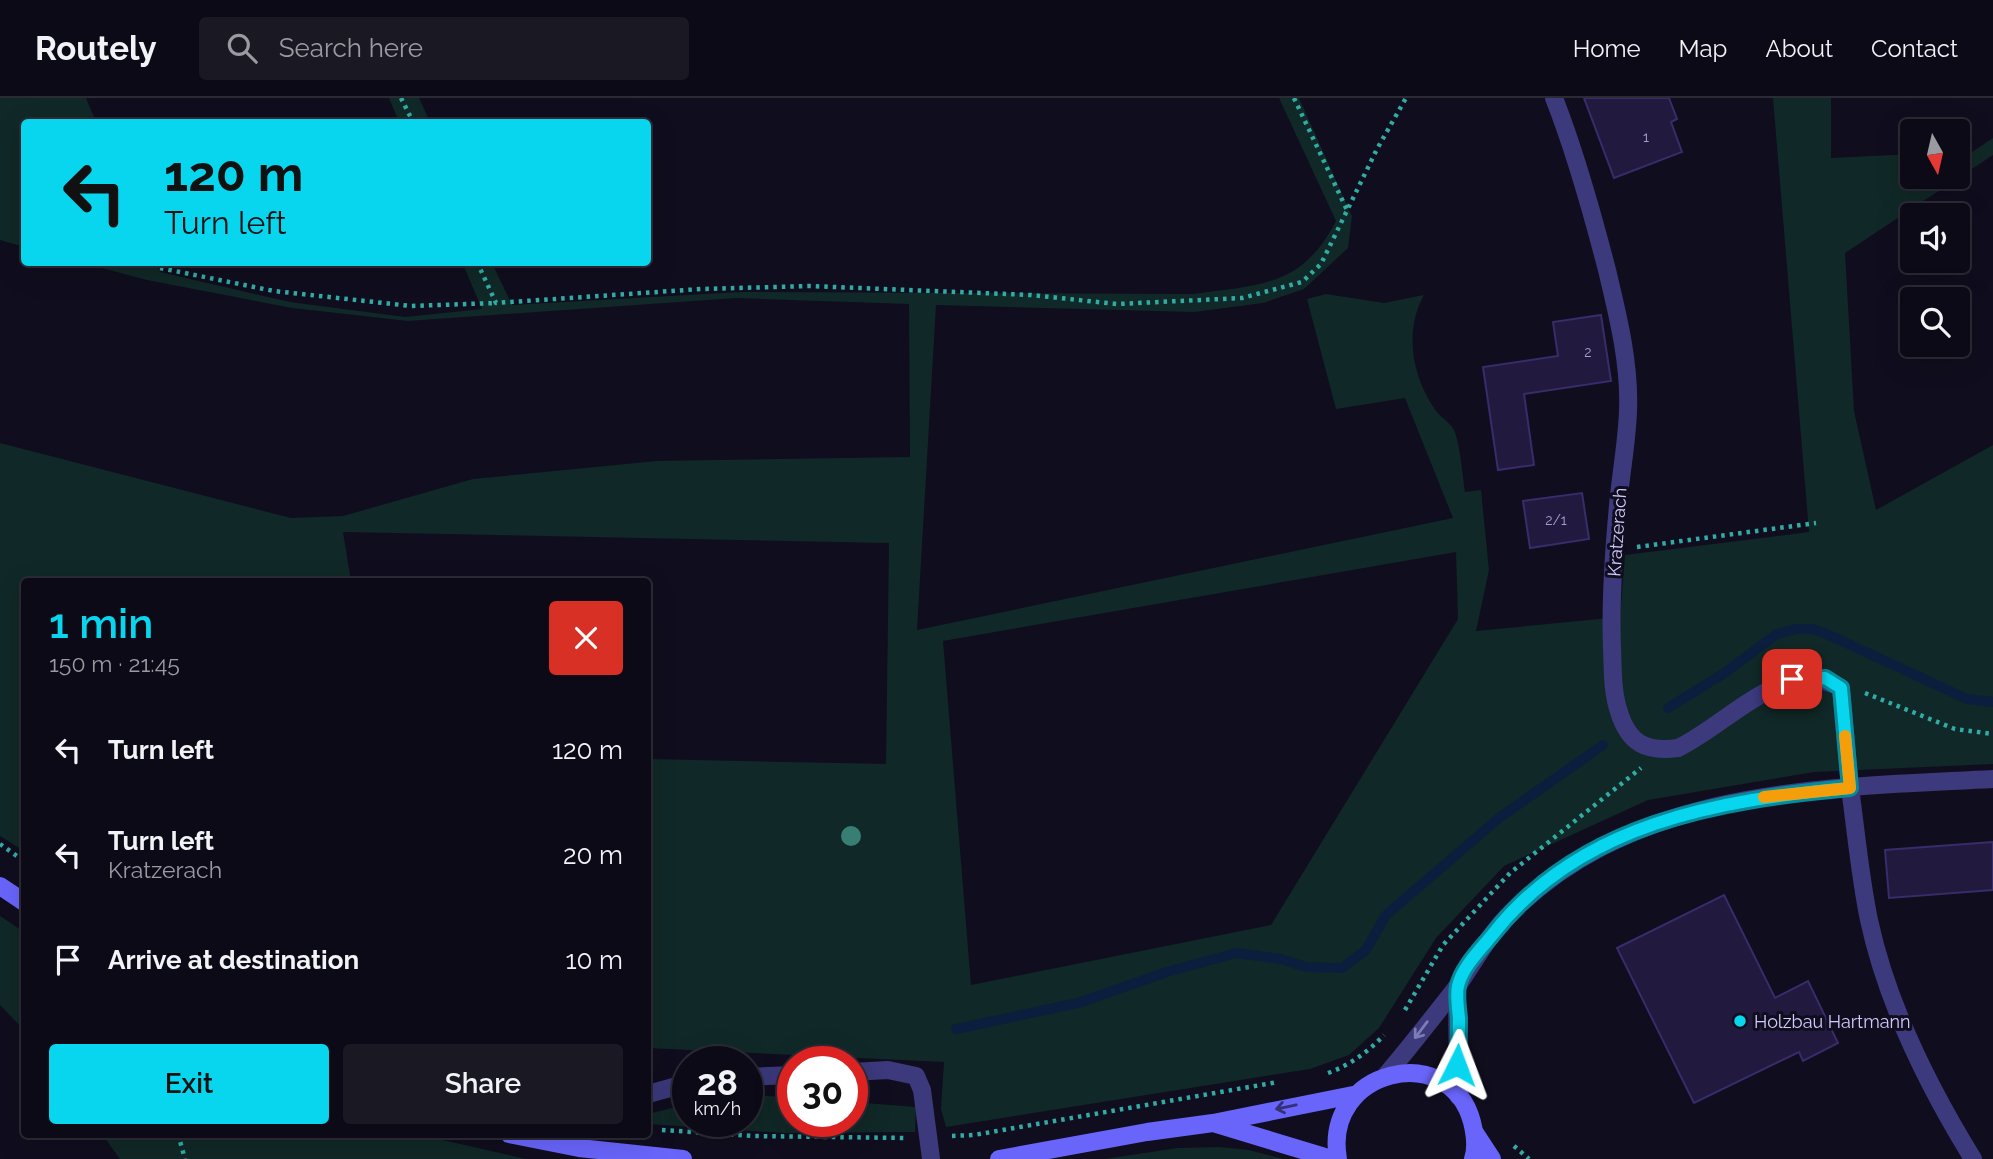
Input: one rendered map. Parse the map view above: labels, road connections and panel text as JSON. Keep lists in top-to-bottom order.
{
  "streets": {
    "street": ["Kratzerach"]
  },
  "places": ["Holzbau Hartmann"],
  "house_numbers": ["1", "2", "2/1"],
  "north": "bottom",
  "page": {
    "header": "Routely",
    "search": "Search here",
    "nav": [
      "Home",
      "Map",
      "About",
      "Contact"
    ],
    "turn": ["120 m", "Turn left"],
    "heading": ["1 min", "150 m · 21:45"],
    "list": [
      {
        "name": "Turn left",
        "value": "120 m"
      },
      {
        "name": "Turn left",
        "note": "Kratzerach",
        "value": "20 m"
      },
      {
        "name": "Arrive at destination",
        "value": "10 m"
      }
    ],
    "buttons": ["Exit", "Share"],
    "speed": "28 km/h",
    "limit": "30"
  }
}
